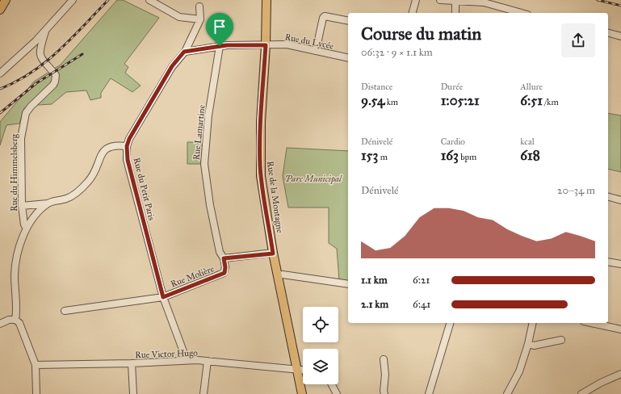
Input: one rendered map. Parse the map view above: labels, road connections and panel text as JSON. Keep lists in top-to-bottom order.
{
  "streets": {
    "main road": ["Rue de la Montagne"],
    "street": [
      "Rue du Lycée",
      "Rue Lamartine",
      "Rue du Himmelsberg",
      "Rue du Petit Paris",
      "Rue Molière",
      "Rue Victor Hugo"
    ]
  },
  "crossings": [
    ["Rue du Lycée", "Rue de la Montagne"],
    ["Rue Lamartine", "Rue Molière"],
    ["Rue du Petit Paris", "Rue Molière"],
    ["Rue du Petit Paris", "Rue Victor Hugo"],
    ["Rue de la Montagne", "Rue Molière"],
    ["Rue de la Montagne", "Rue Victor Hugo"]
  ],
  "parks": ["Parc Municipal"],
  "page": {
    "heading": ["Course du matin", "06:32 · 9 × 1.1 km"],
    "stats": [
      ["Distance", "9.54 km"],
      ["Durée", "1:05:21"],
      ["Allure", "6:51 /km"],
      ["Dénivelé", "153 m"],
      ["Cardio", "163 bpm"],
      ["kcal", "618"]
    ],
    "chart": ["Dénivelé", "20–34 m"],
    "list": [
      {
        "name": "1.1 km",
        "note": "6:21"
      },
      {
        "name": "2.1 km",
        "note": "6:41"
      }
    ]
  }
}
